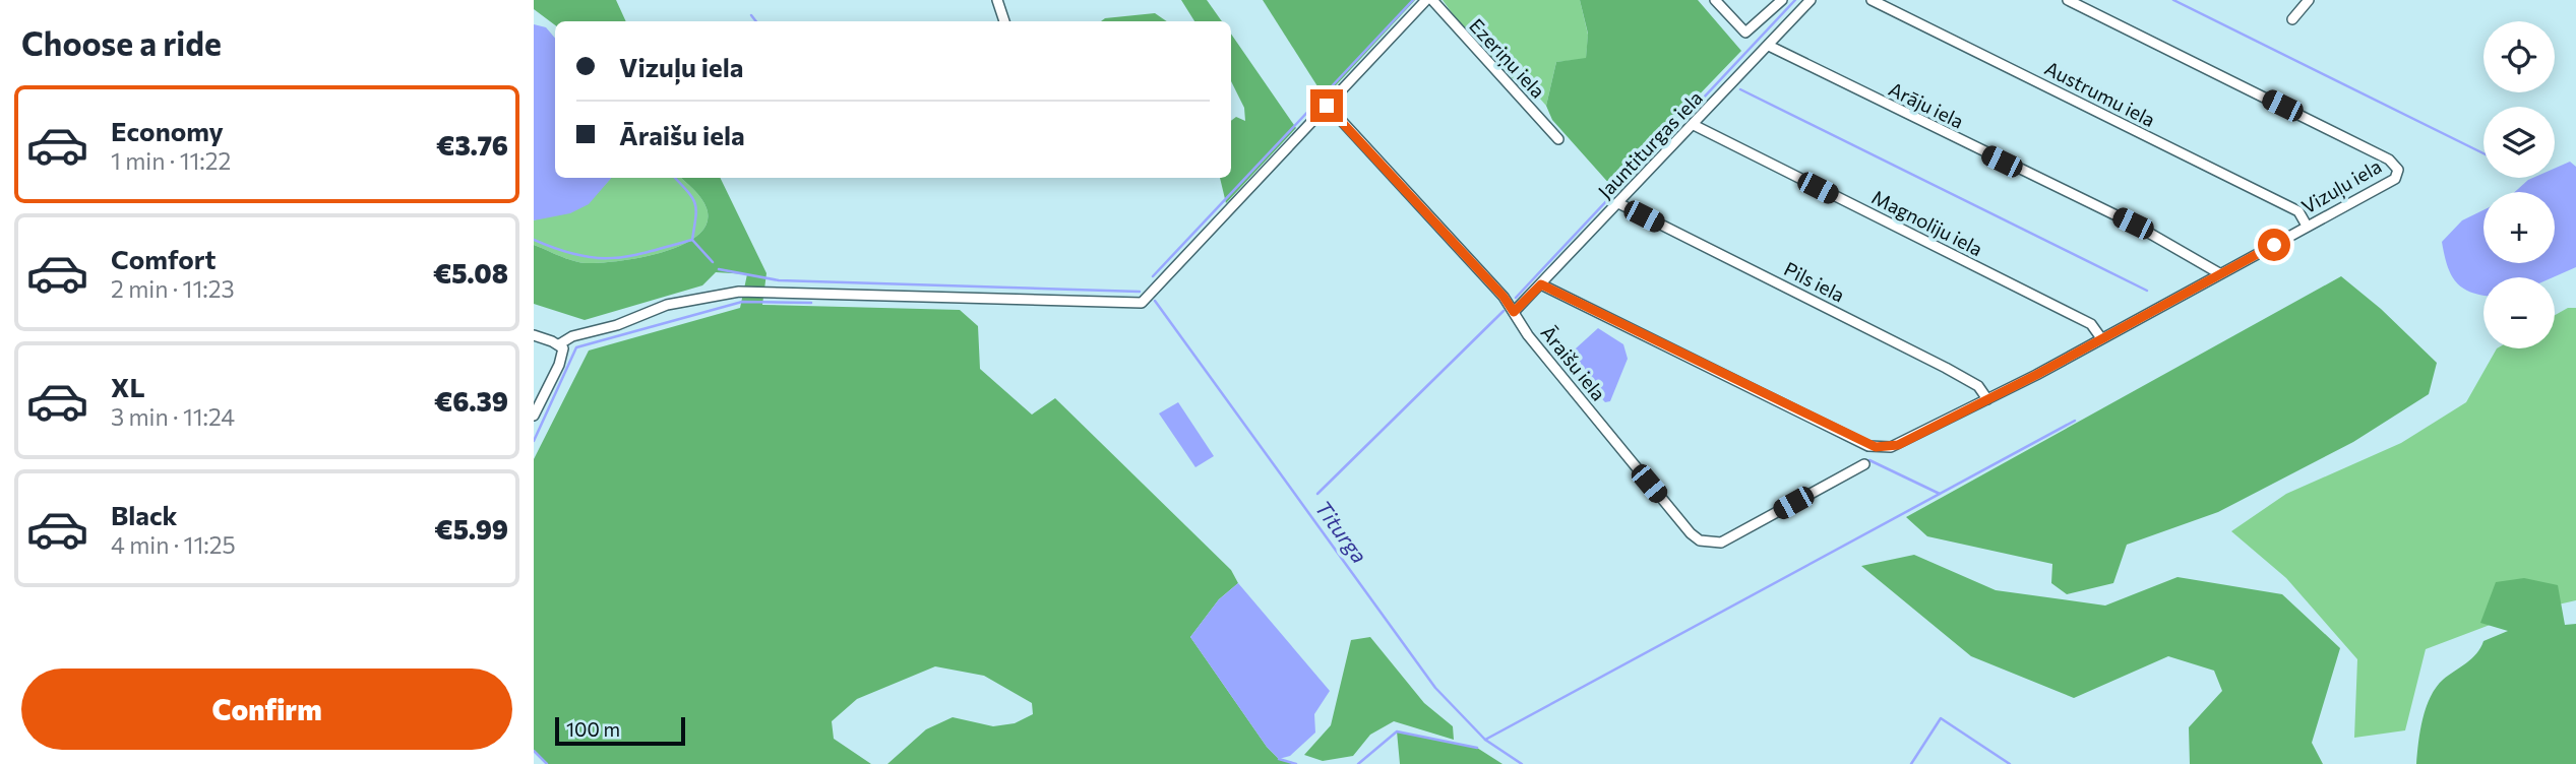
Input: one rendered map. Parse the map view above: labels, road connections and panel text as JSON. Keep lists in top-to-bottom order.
{
  "streets": {
    "street": [
      "Ezeriņu iela",
      "Austrumu iela",
      "Arāju iela",
      "Jauntiturgas iela",
      "Vizuļu iela",
      "Magnoliju iela",
      "Pils iela",
      "Āraišu iela"
    ]
  },
  "crossings": [
    ["Austrumu iela", "Vizuļu iela"],
    ["Arāju iela", "Jauntiturgas iela"],
    ["Arāju iela", "Vizuļu iela"],
    ["Jauntiturgas iela", "Vizuļu iela"],
    ["Jauntiturgas iela", "Magnoliju iela"],
    ["Jauntiturgas iela", "Pils iela"],
    ["Jauntiturgas iela", "Āraišu iela"],
    ["Vizuļu iela", "Magnoliju iela"],
    ["Vizuļu iela", "Pils iela"]
  ],
  "water": ["Titurga"],
  "scale_bar": "100 m",
  "page": {
    "heading": "Choose a ride",
    "map_buttons": ["+", "−"],
    "banner": ["Vizuļu iela", "Āraišu iela"],
    "list": [
      {
        "name": "Economy",
        "note": "1 min · 11:22",
        "value": "€3.76"
      },
      {
        "name": "Comfort",
        "note": "2 min · 11:23",
        "value": "€5.08"
      },
      {
        "name": "XL",
        "note": "3 min · 11:24",
        "value": "€6.39"
      },
      {
        "name": "Black",
        "note": "4 min · 11:25",
        "value": "€5.99"
      }
    ],
    "buttons": "Confirm",
    "scale": "100 m"
  }
}
